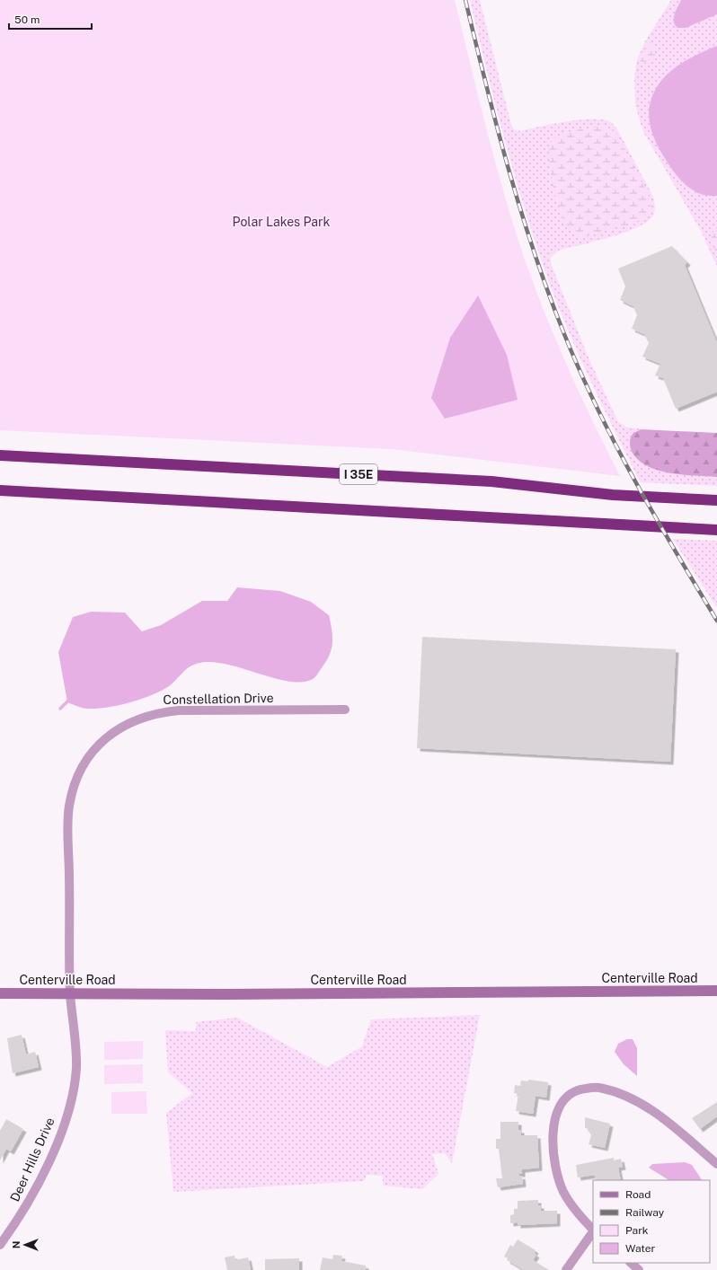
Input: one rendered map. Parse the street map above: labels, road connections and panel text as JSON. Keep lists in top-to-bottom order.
{
  "streets": {
    "highway": ["I 35E"],
    "main road": ["Centerville Road"],
    "street": ["Constellation Drive", "Deer Hills Drive"]
  },
  "crossings": [
    ["Constellation Drive", "Centerville Road"],
    ["Constellation Drive", "Deer Hills Drive"],
    ["Centerville Road", "Deer Hills Drive"]
  ],
  "parks": ["Polar Lakes Park"],
  "legend": [
    "Road",
    "Railway",
    "Park",
    "Water"
  ],
  "scale_bar": "50 m",
  "north": "left"
}
